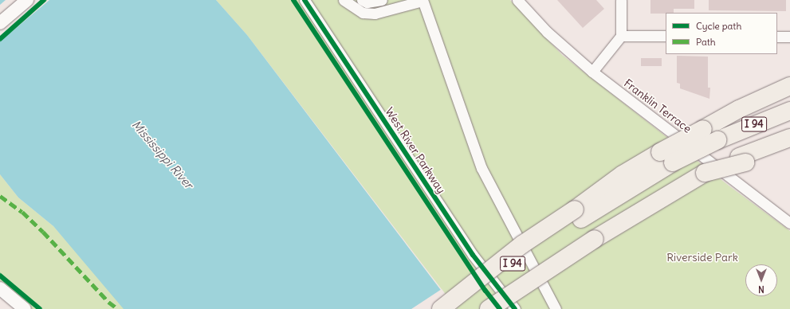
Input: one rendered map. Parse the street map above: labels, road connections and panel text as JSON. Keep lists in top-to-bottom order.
{
  "streets": {
    "highway": ["I 94"],
    "street": ["Franklin Terrace", "West River Parkway"]
  },
  "water": ["Mississippi River"],
  "parks": ["Riverside Park"],
  "legend": ["Cycle path", "Path"],
  "north": "bottom"
}
